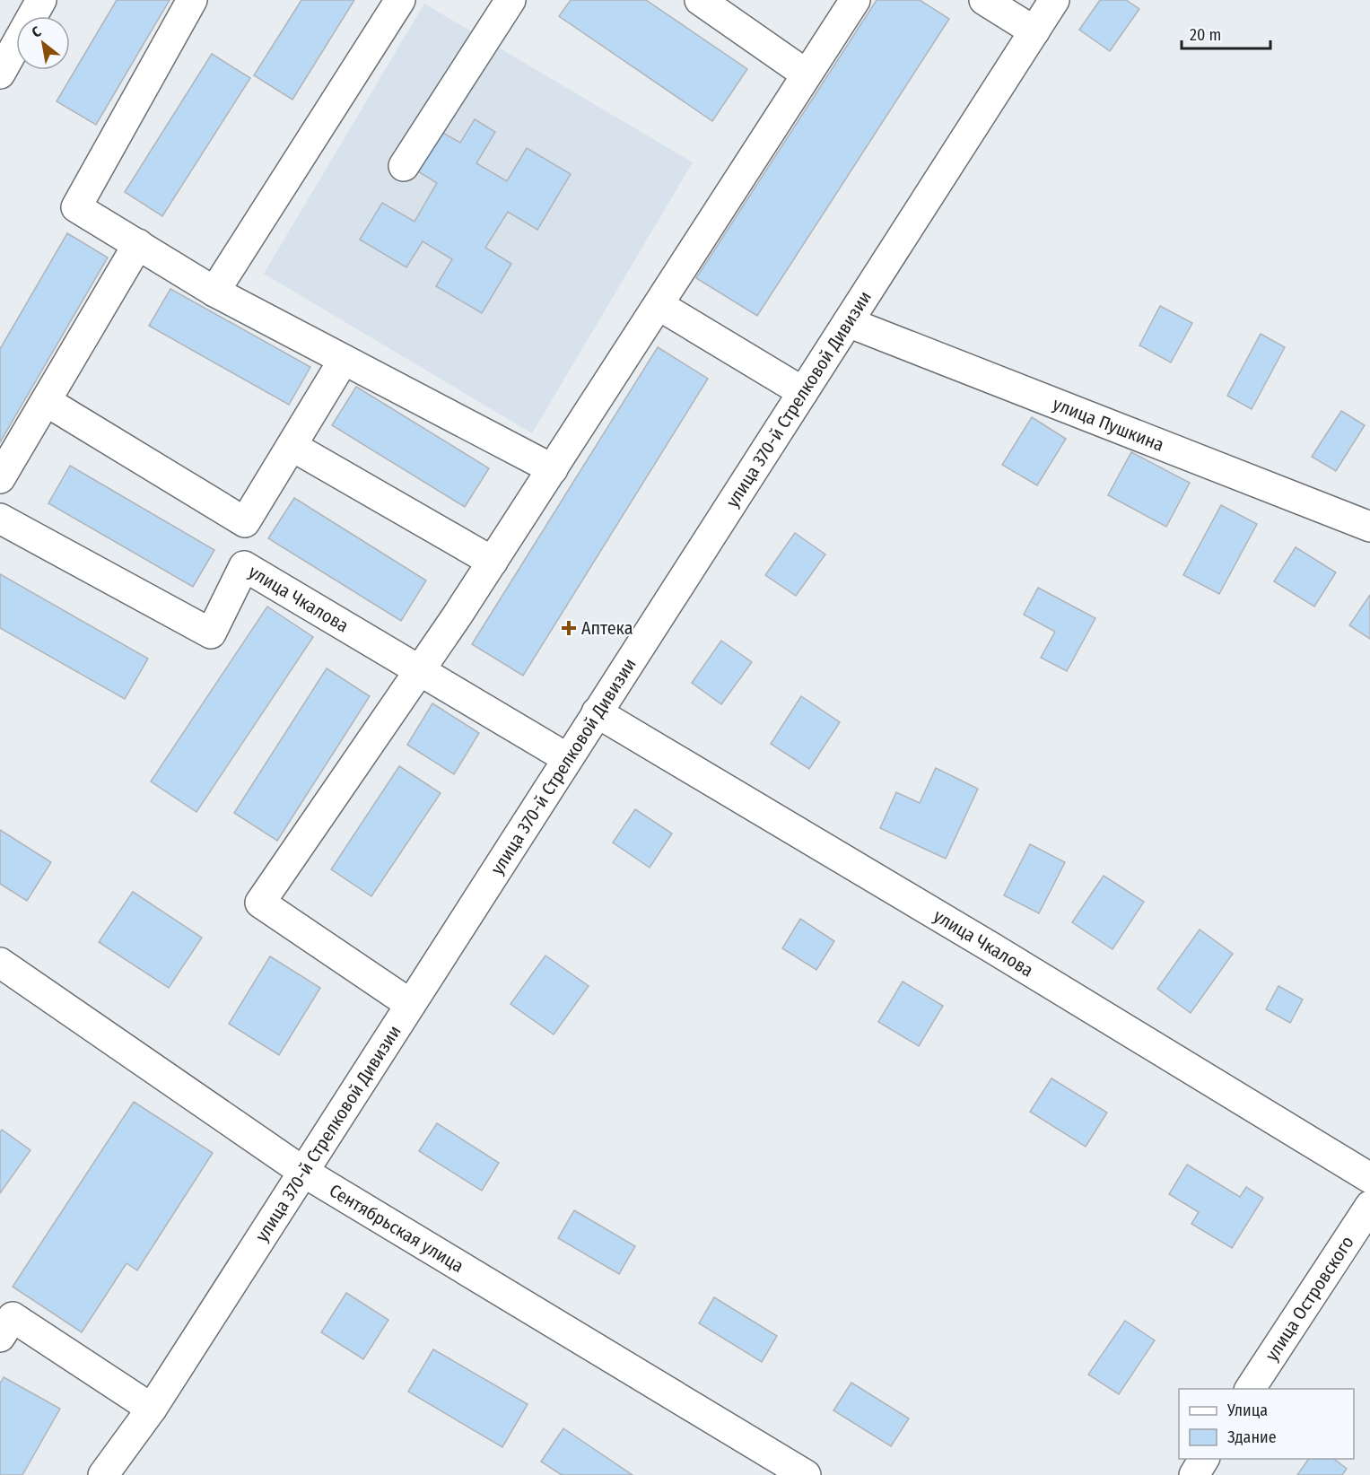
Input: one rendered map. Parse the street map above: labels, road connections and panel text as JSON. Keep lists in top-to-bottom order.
{
  "streets": {
    "street": [
      "улица 370-й Стрелковой Дивизии",
      "улица Пушкина",
      "улица Чкалова",
      "Сентябрьская улица",
      "улица Островского"
    ]
  },
  "crossings": [
    ["улица 370-й Стрелковой Дивизии", "улица Пушкина"],
    ["улица 370-й Стрелковой Дивизии", "улица Чкалова"],
    ["улица 370-й Стрелковой Дивизии", "Сентябрьская улица"]
  ],
  "places": {
    "health": ["Аптека"]
  },
  "legend": ["Улица", "Здание"],
  "scale_bar": "20 m",
  "north": "top left"
}
